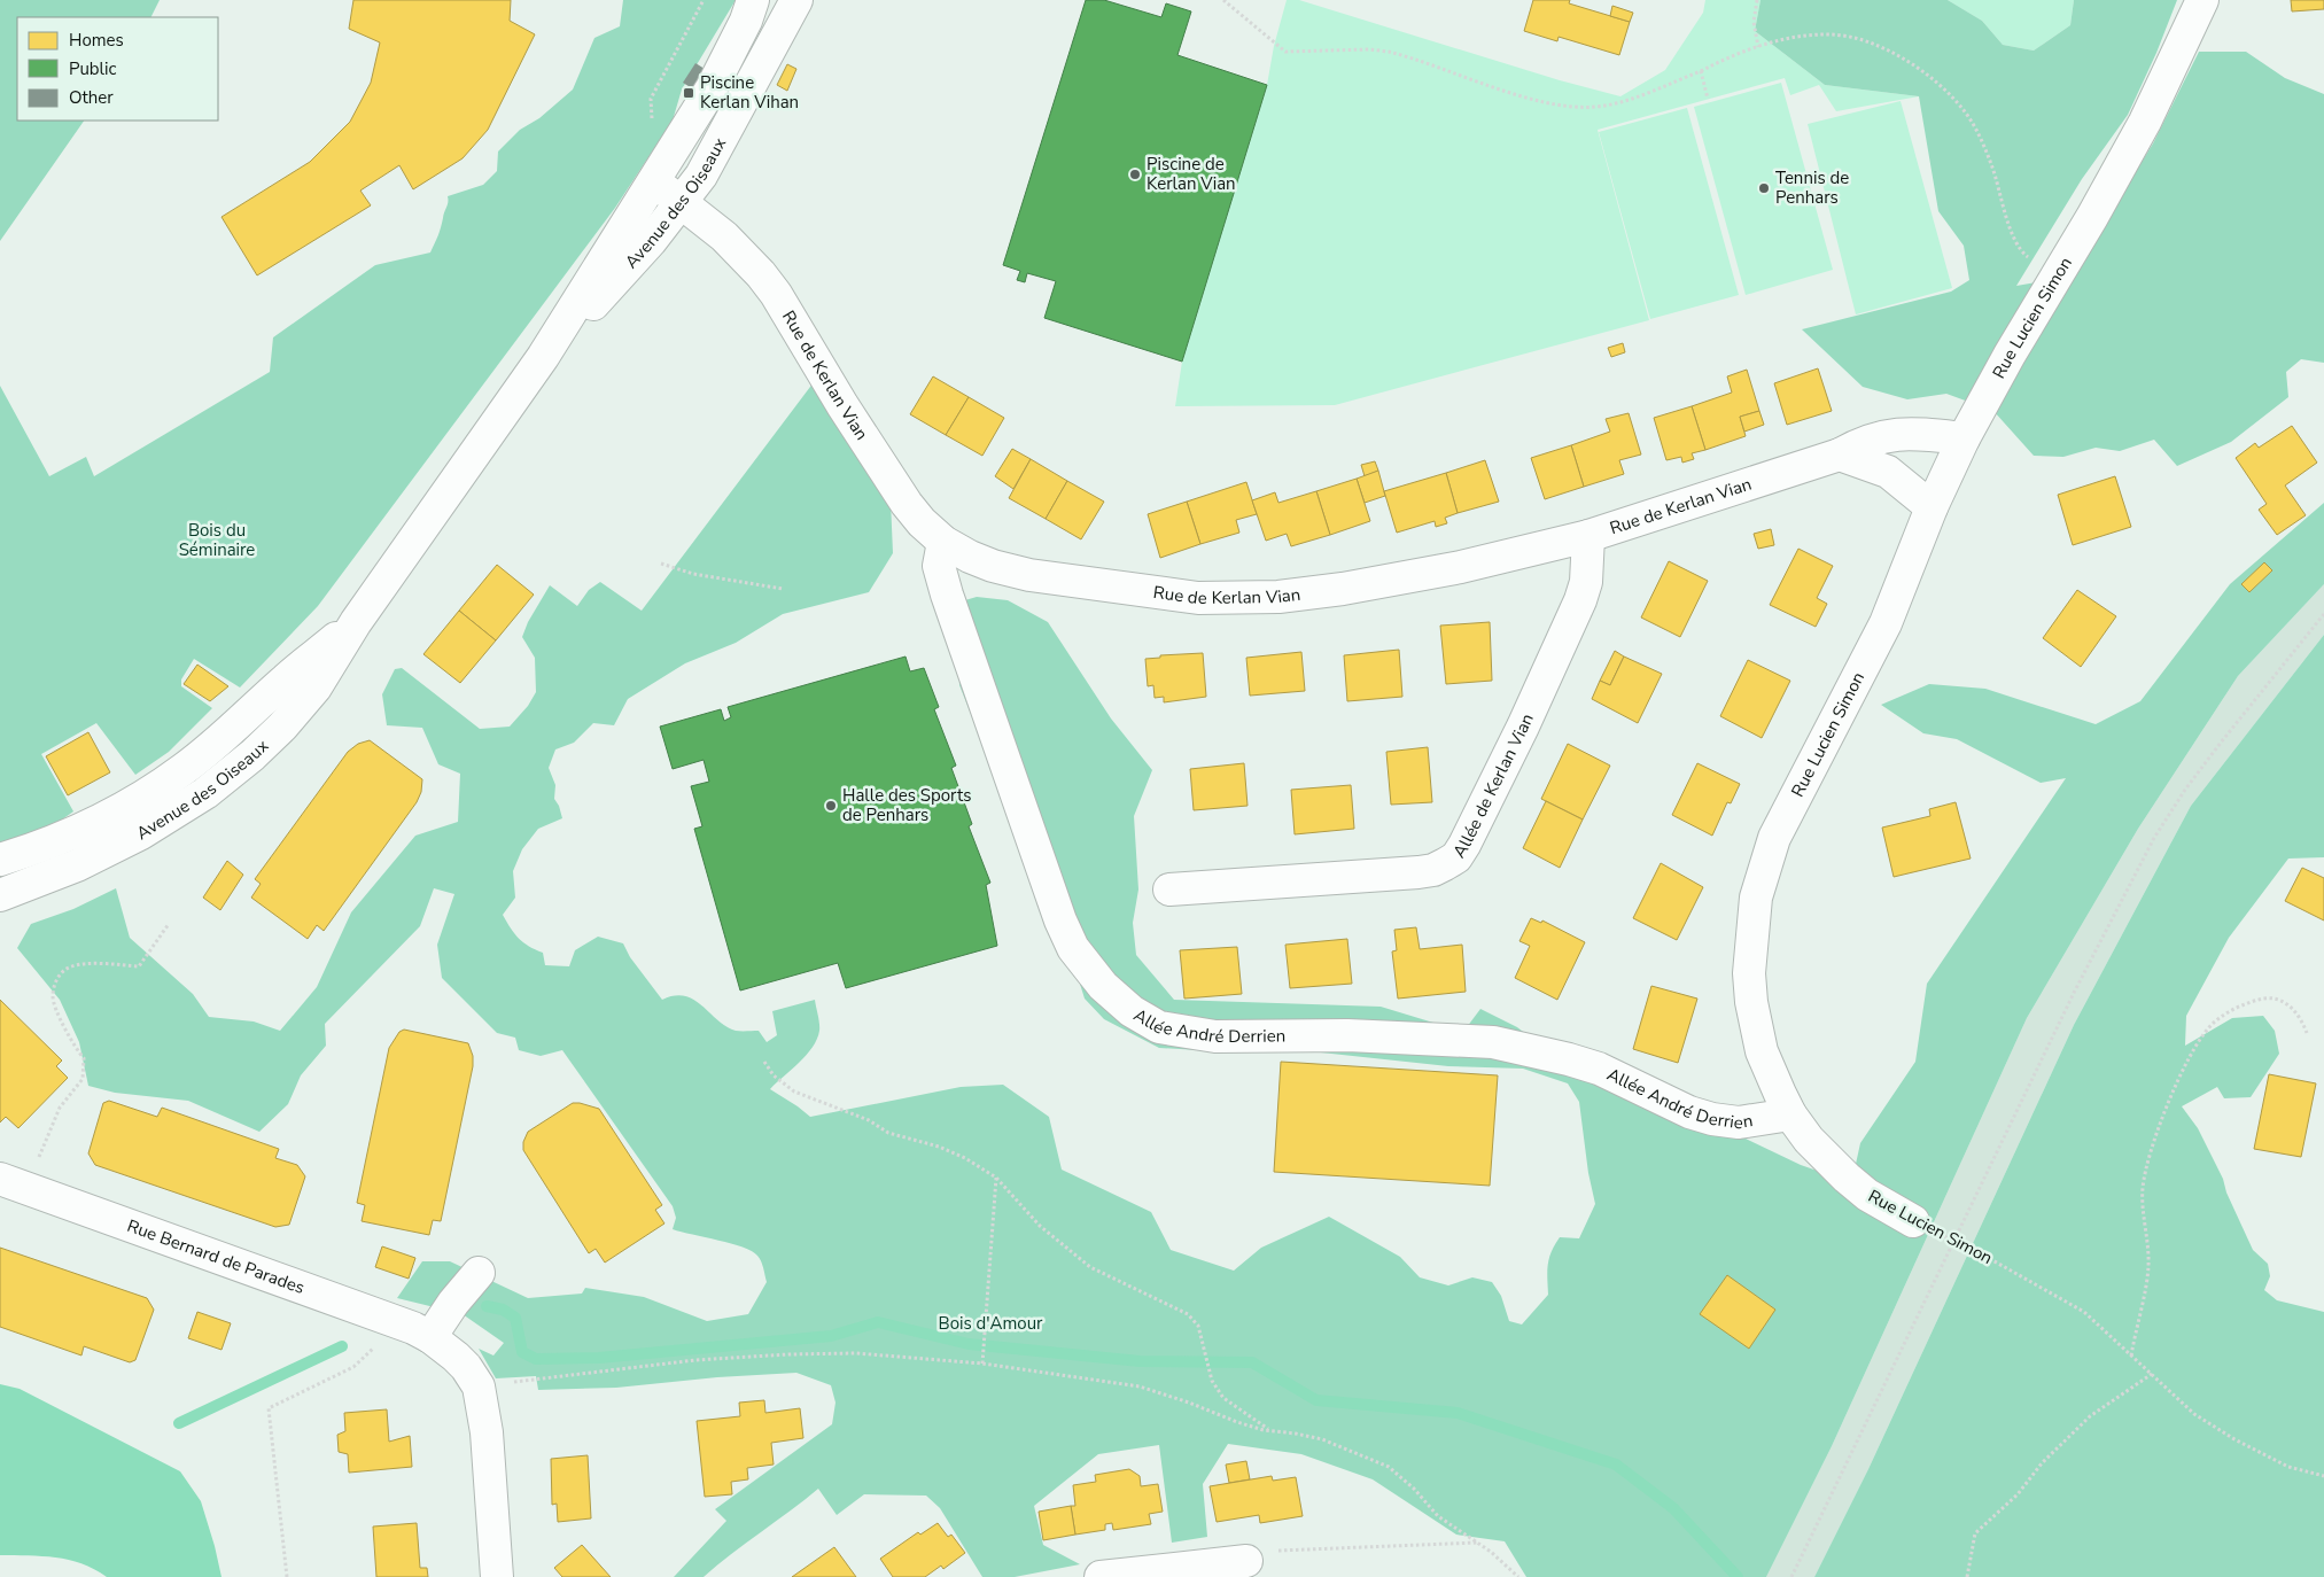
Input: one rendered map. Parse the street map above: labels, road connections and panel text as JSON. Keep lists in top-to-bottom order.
{
  "streets": {
    "street": [
      "Avenue des Oiseaux",
      "Rue Lucien Simon",
      "Rue de Kerlan Vian",
      "Allée de Kerlan Vian",
      "Allée André Derrien",
      "Rue Bernard de Parades"
    ]
  },
  "crossings": [
    ["Avenue des Oiseaux", "Rue de Kerlan Vian"],
    ["Rue Lucien Simon", "Rue de Kerlan Vian"],
    ["Rue Lucien Simon", "Allée André Derrien"],
    ["Rue de Kerlan Vian", "Allée de Kerlan Vian"],
    ["Rue de Kerlan Vian", "Allée André Derrien"]
  ],
  "parks": ["Bois du Séminaire", "Bois d'Amour"],
  "places": {
    "transit": ["Piscine Kerlan Vihan"],
    "other": ["Piscine de Kerlan Vian", "Tennis de Penhars", "Halle des Sports de Penhars"]
  },
  "legend": ["Homes", "Public", "Other"]
}
